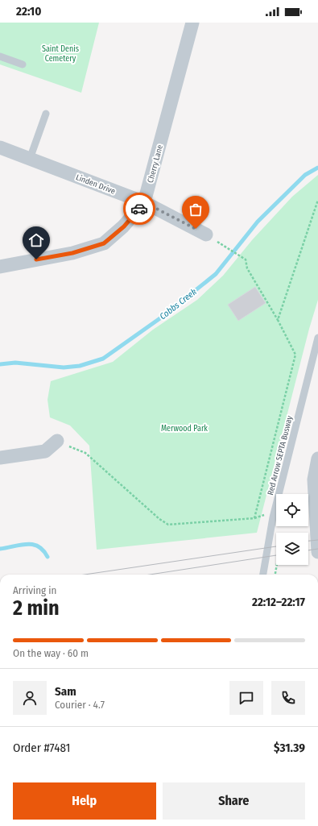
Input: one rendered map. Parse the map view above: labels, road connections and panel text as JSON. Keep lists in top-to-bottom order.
{
  "streets": {
    "street": ["Cherry Lane", "Linden Drive"],
    "lane": ["Red Arrow SEPTA Busway"]
  },
  "crossings": [
    ["Cherry Lane", "Linden Drive"]
  ],
  "water": ["Cobbs Creek"],
  "parks": ["Saint Denis Cemetery", "Merwood Park"],
  "page": {
    "status": "22:10",
    "heading": ["2 min", "Arriving in", "22:12–22:17"],
    "panel": [
      "Sam",
      "Courier · 4.7",
      "Order #7481",
      "$31.39"
    ],
    "bar": "On the way · 60 m",
    "buttons": ["Help", "Share"]
  }
}
